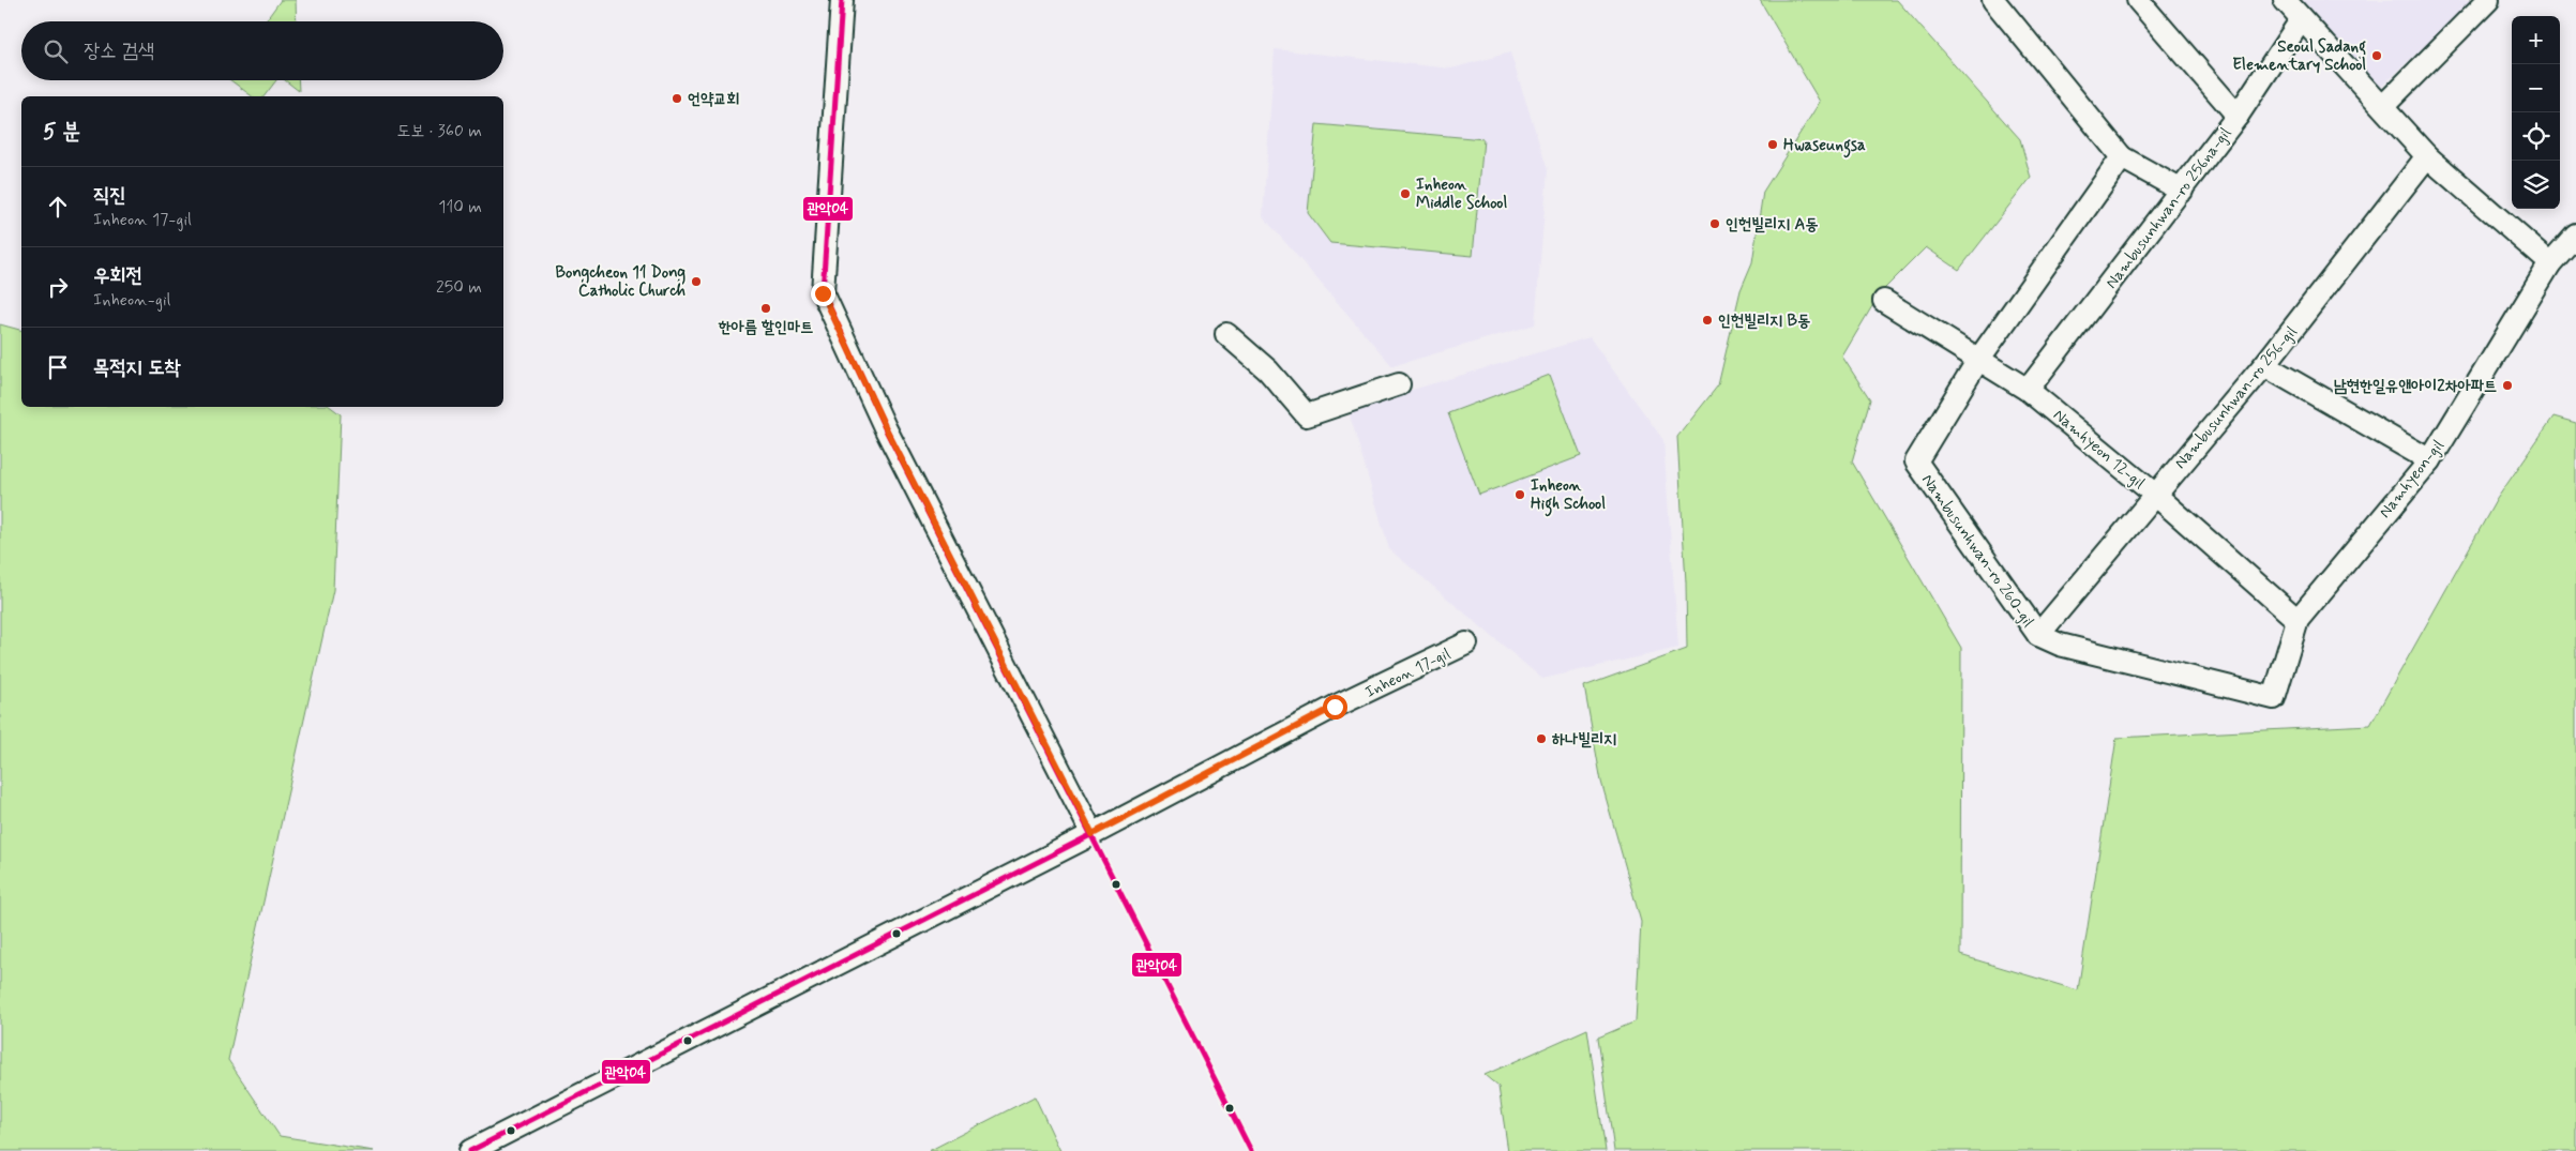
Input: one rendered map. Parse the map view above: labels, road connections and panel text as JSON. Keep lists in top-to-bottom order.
{
  "streets": {
    "street": [
      "Nambusunhwan-ro 256na-gil",
      "Nambusunhwan-ro 256-gil",
      "Namhyeon 12-gil",
      "Namhyeon-gil",
      "Nambusunhwan-ro 260-gil",
      "Inheon 17-gil"
    ]
  },
  "crossings": [
    ["Nambusunhwan-ro 256na-gil", "Namhyeon 12-gil"],
    ["Nambusunhwan-ro 256-gil", "Namhyeon 12-gil"],
    ["Nambusunhwan-ro 256-gil", "Nambusunhwan-ro 260-gil"],
    ["Namhyeon 12-gil", "Namhyeon-gil"],
    ["Namhyeon 12-gil", "Nambusunhwan-ro 260-gil"],
    ["Namhyeon-gil", "Nambusunhwan-ro 260-gil"]
  ],
  "places": [
    "Seoul Sadang Elementary School",
    "언약교회",
    "Hwaseungsa",
    "Inheon Middle School",
    "인헌빌리지 A동",
    "Bongcheon 11 Dong Catholic Church",
    "한아름 할인마트",
    "인헌빌리지 B동",
    "남현한일유앤아이2차아파트",
    "Inheon High School",
    "하나빌리지"
  ],
  "lines": ["transit line 관악04"],
  "page": {
    "map_buttons": ["+", "−"],
    "search": "장소 검색",
    "heading": ["5 분", "도보 · 360 m"],
    "list": [
      ["직진", "Inheon 17-gil", "110 m"],
      ["우회전", "Inheon-gil", "250 m"],
      "목적지 도착"
    ]
  }
}
